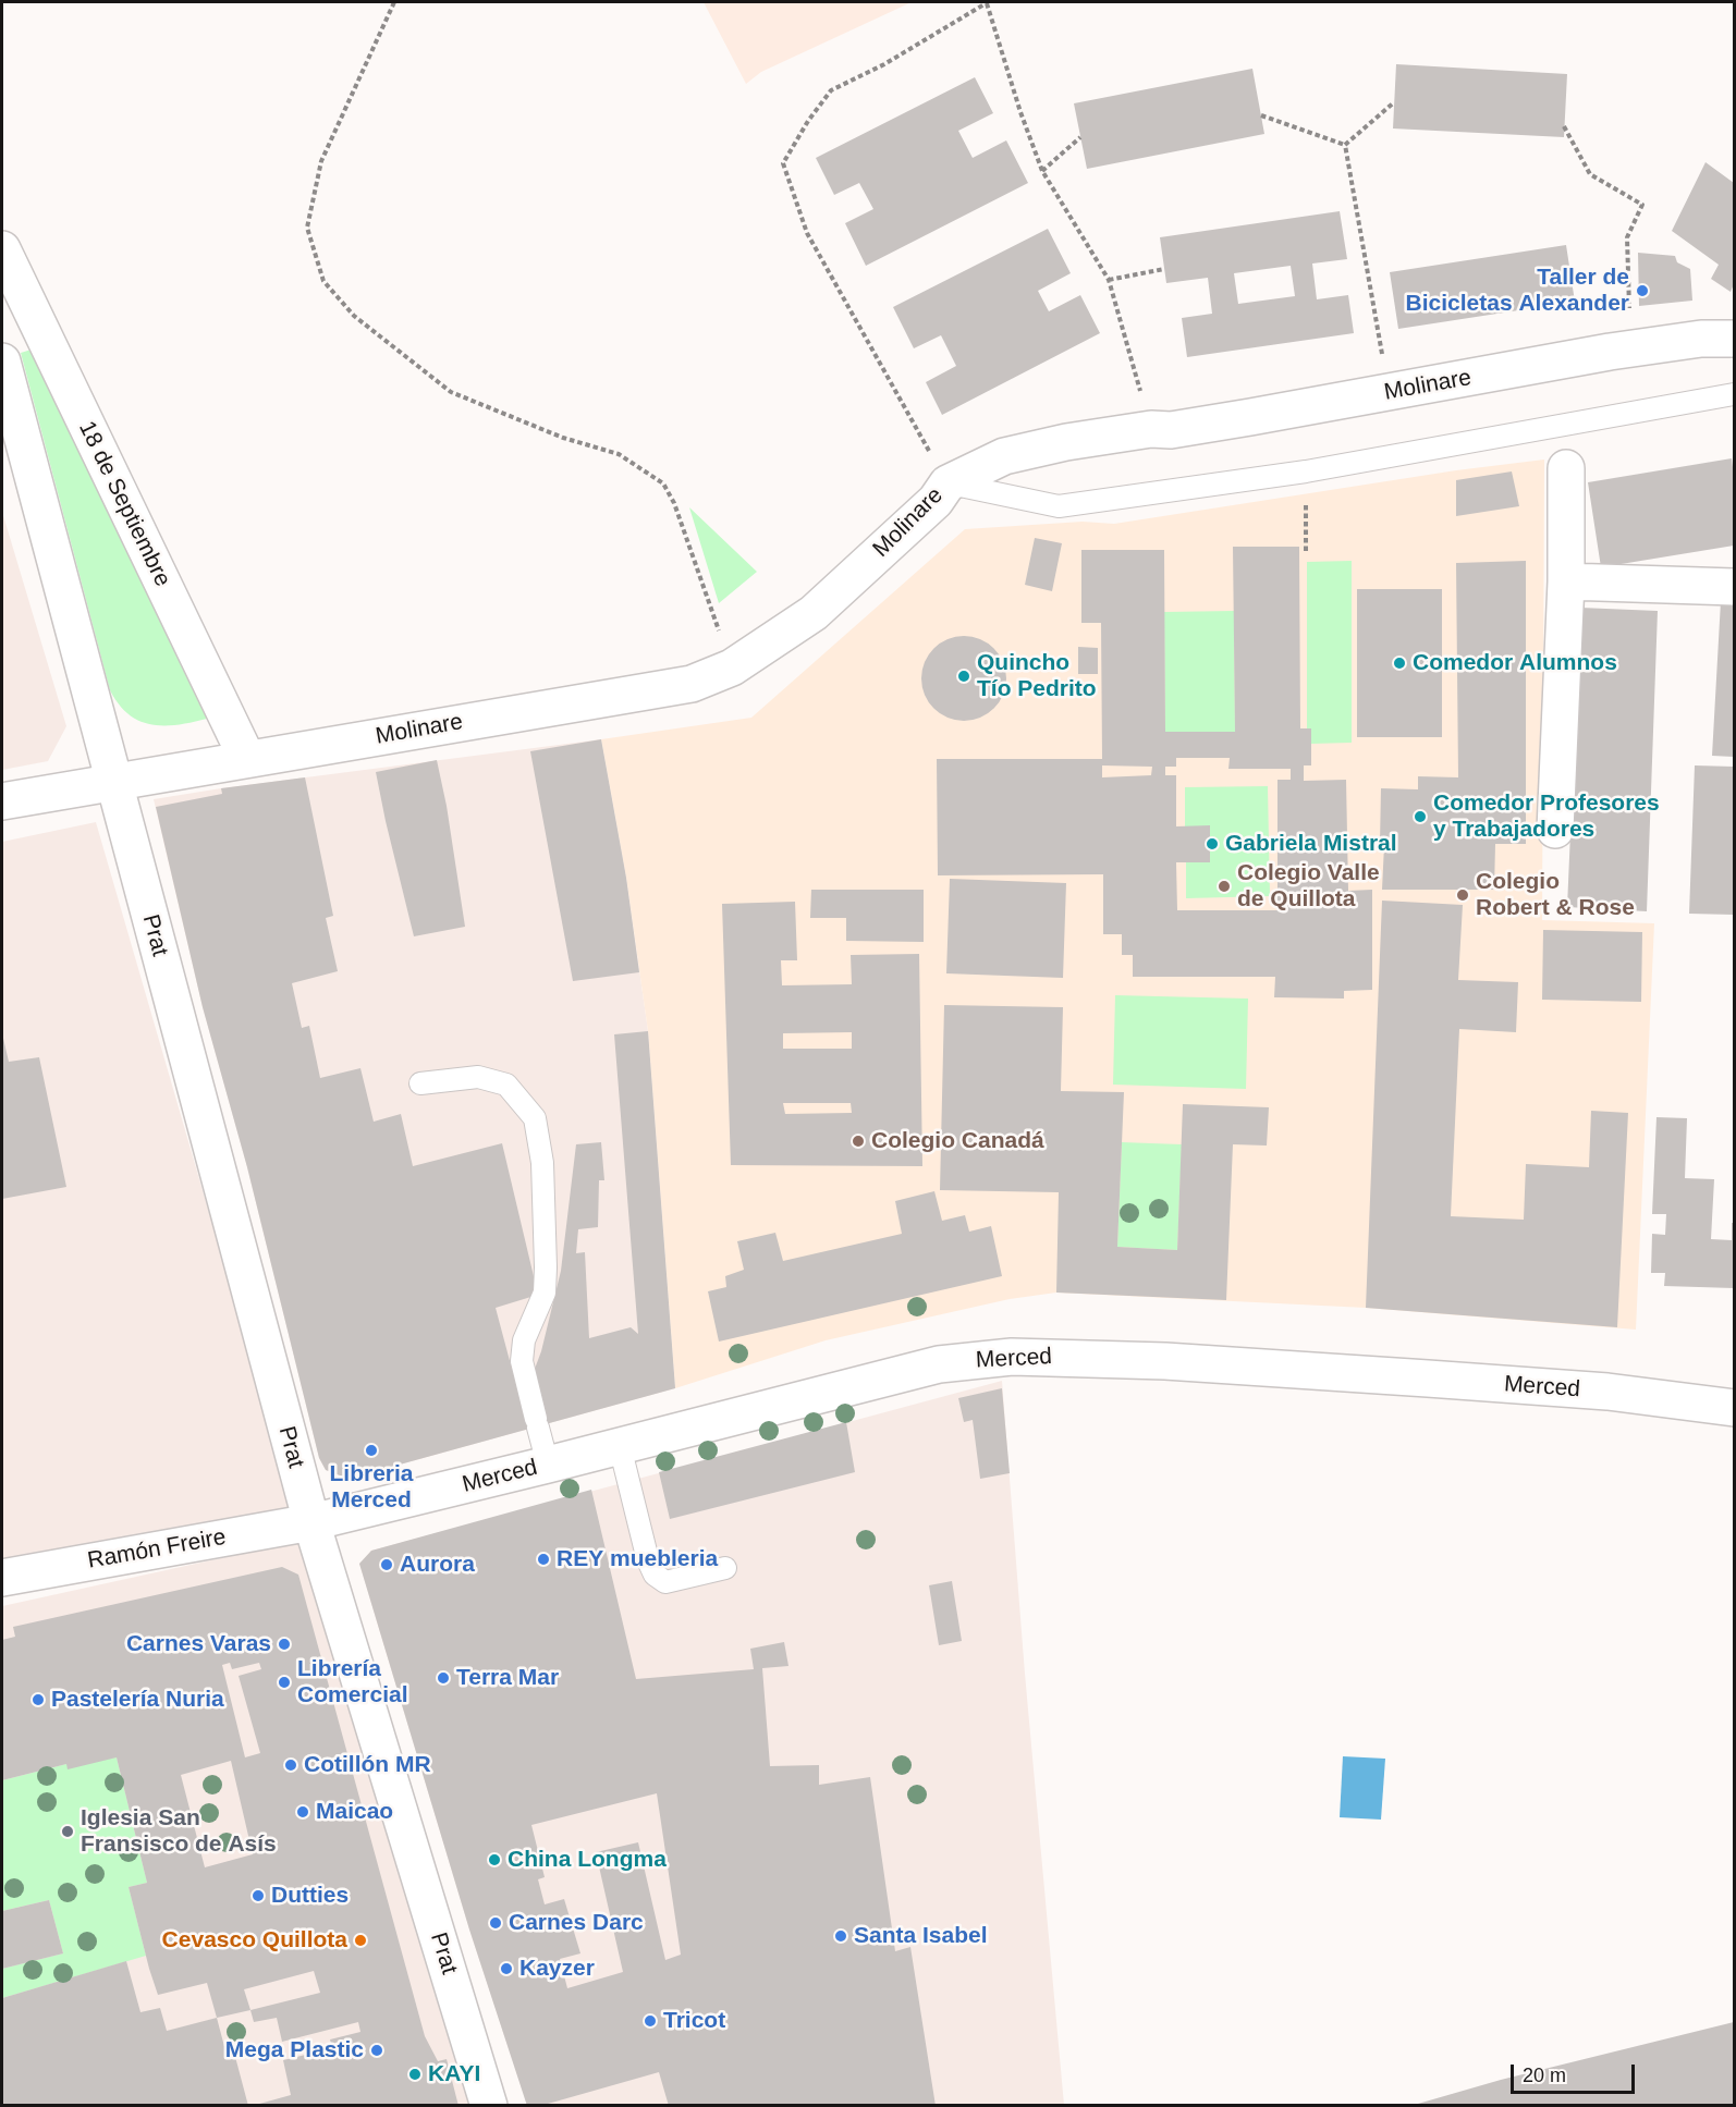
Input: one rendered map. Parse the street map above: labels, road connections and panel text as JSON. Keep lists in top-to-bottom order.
{
  "streets": {
    "street": [
      "Molinare",
      "18 de Septiembre",
      "Prat",
      "Merced",
      "Ramón Freire"
    ]
  },
  "crossings": [
    ["Molinare", "18 de Septiembre"],
    ["Molinare", "Prat"],
    ["Prat", "Merced"],
    ["Prat", "Ramón Freire"],
    ["Merced", "Ramón Freire"]
  ],
  "places": [
    "Taller de Bicicletas Alexander",
    "Comedor Alumnos",
    "Quincho Tío Pedrito",
    "Comedor Profesores y Trabajadores",
    "Gabriela Mistral",
    "Colegio Valle de Quillota",
    "Colegio Robert & Rose",
    "Colegio Canadá",
    "Libreria Merced",
    "REY muebleria",
    "Aurora",
    "Carnes Varas",
    "Terra Mar",
    "Librería Comercial",
    "Pastelería Nuria",
    "Cotillón MR",
    "Maicao",
    "Iglesia San Fransisco de Asís",
    "China Longma",
    "Dutties",
    "Carnes Darc",
    "Santa Isabel",
    "Cevasco Quillota",
    "Kayzer",
    "Tricot",
    "Mega Plastic",
    "KAYI"
  ],
  "scale_bar": "20 m"
}
